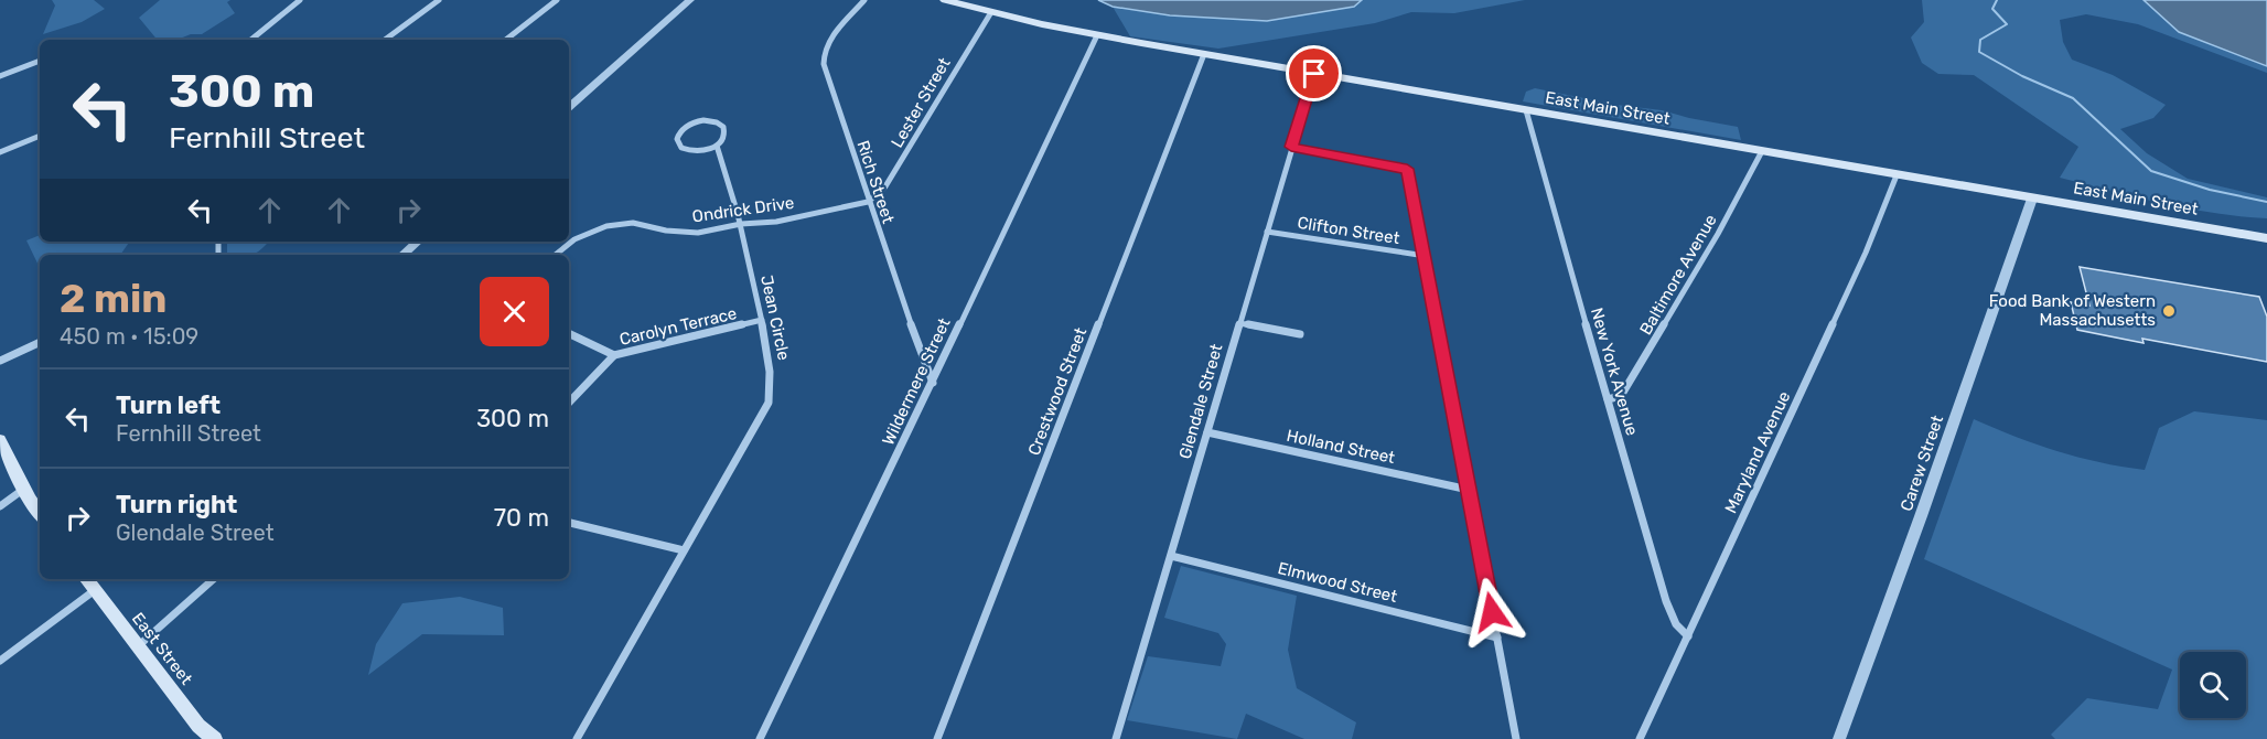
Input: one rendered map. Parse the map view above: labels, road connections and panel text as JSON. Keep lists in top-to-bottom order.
{
  "streets": {
    "main road": ["East Main Street", "East Street"],
    "street": [
      "Lester Street",
      "Rich Street",
      "Ondrick Drive",
      "Clifton Street",
      "Baltimore Avenue",
      "Jean Circle",
      "Carolyn Terrace",
      "New York Avenue",
      "Wildermere Street",
      "Crestwood Street",
      "Glendale Street",
      "Holland Street",
      "Maryland Avenue",
      "Carew Street",
      "Elmwood Street"
    ]
  },
  "crossings": [
    ["Lester Street", "East Main Street"],
    ["Lester Street", "Rich Street"],
    ["Lester Street", "Ondrick Drive"],
    ["East Main Street", "Baltimore Avenue"],
    ["East Main Street", "New York Avenue"],
    ["East Main Street", "Wildermere Street"],
    ["East Main Street", "Crestwood Street"],
    ["East Main Street", "Glendale Street"],
    ["East Main Street", "Maryland Avenue"],
    ["East Main Street", "Carew Street"],
    ["Rich Street", "Ondrick Drive"],
    ["Rich Street", "Wildermere Street"],
    ["Ondrick Drive", "Jean Circle"],
    ["Clifton Street", "Glendale Street"],
    ["Baltimore Avenue", "New York Avenue"],
    ["Jean Circle", "Carolyn Terrace"],
    ["New York Avenue", "Maryland Avenue"],
    ["Glendale Street", "Holland Street"],
    ["Glendale Street", "Elmwood Street"]
  ],
  "places": ["Food Bank of Western Massachusetts"],
  "page": {
    "turn": ["300 m", "Fernhill Street"],
    "heading": ["2 min", "450 m · 15:09"],
    "list": [
      {
        "name": "Turn left",
        "note": "Fernhill Street",
        "value": "300 m"
      },
      {
        "name": "Turn right",
        "note": "Glendale Street",
        "value": "70 m"
      }
    ]
  }
}
